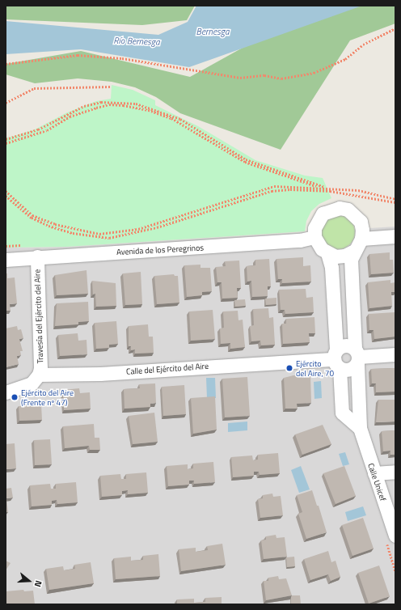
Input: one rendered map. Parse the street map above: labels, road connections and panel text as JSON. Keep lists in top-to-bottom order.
{
  "streets": {
    "street": [
      "Avenida de los Peregrinos",
      "Travesía del Ejército del Aire",
      "Calle del Ejército del Aire",
      "Calle Unicef"
    ]
  },
  "crossings": [
    ["Avenida de los Peregrinos", "Travesía del Ejército del Aire"],
    ["Avenida de los Peregrinos", "Calle Unicef"],
    ["Travesía del Ejército del Aire", "Calle del Ejército del Aire"]
  ],
  "water": ["Bernesga", "Río Bernesga"],
  "places": ["Ejército del Aire, 70", "Ejército del Aire (Frente nº 47)"],
  "north": "right"
}
